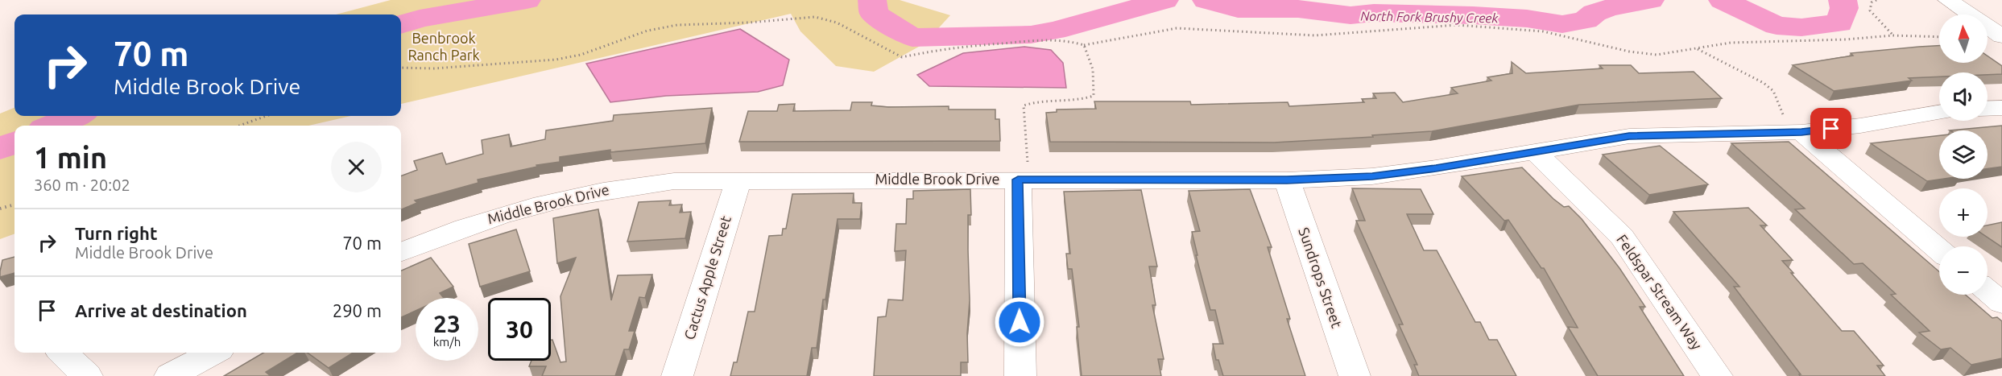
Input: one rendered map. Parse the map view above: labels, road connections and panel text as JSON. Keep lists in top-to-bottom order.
{
  "streets": {
    "street": [
      "Middle Brook Drive",
      "Cactus Apple Street",
      "Sundrops Street",
      "Feldspar Stream Way"
    ]
  },
  "crossings": [
    ["Middle Brook Drive", "Cactus Apple Street"],
    ["Middle Brook Drive", "Sundrops Street"],
    ["Middle Brook Drive", "Feldspar Stream Way"]
  ],
  "water": ["North Fork Brushy Creek"],
  "parks": ["Benbrook Ranch Park"],
  "north": "top",
  "page": {
    "map_buttons": ["+", "−"],
    "turn": ["70 m", "Middle Brook Drive"],
    "heading": ["1 min", "360 m · 20:02"],
    "list": [
      {
        "name": "Turn right",
        "note": "Middle Brook Drive",
        "value": "70 m"
      },
      {
        "name": "Arrive at destination",
        "value": "290 m"
      }
    ],
    "speed": "23 km/h",
    "limit": "30"
  }
}
